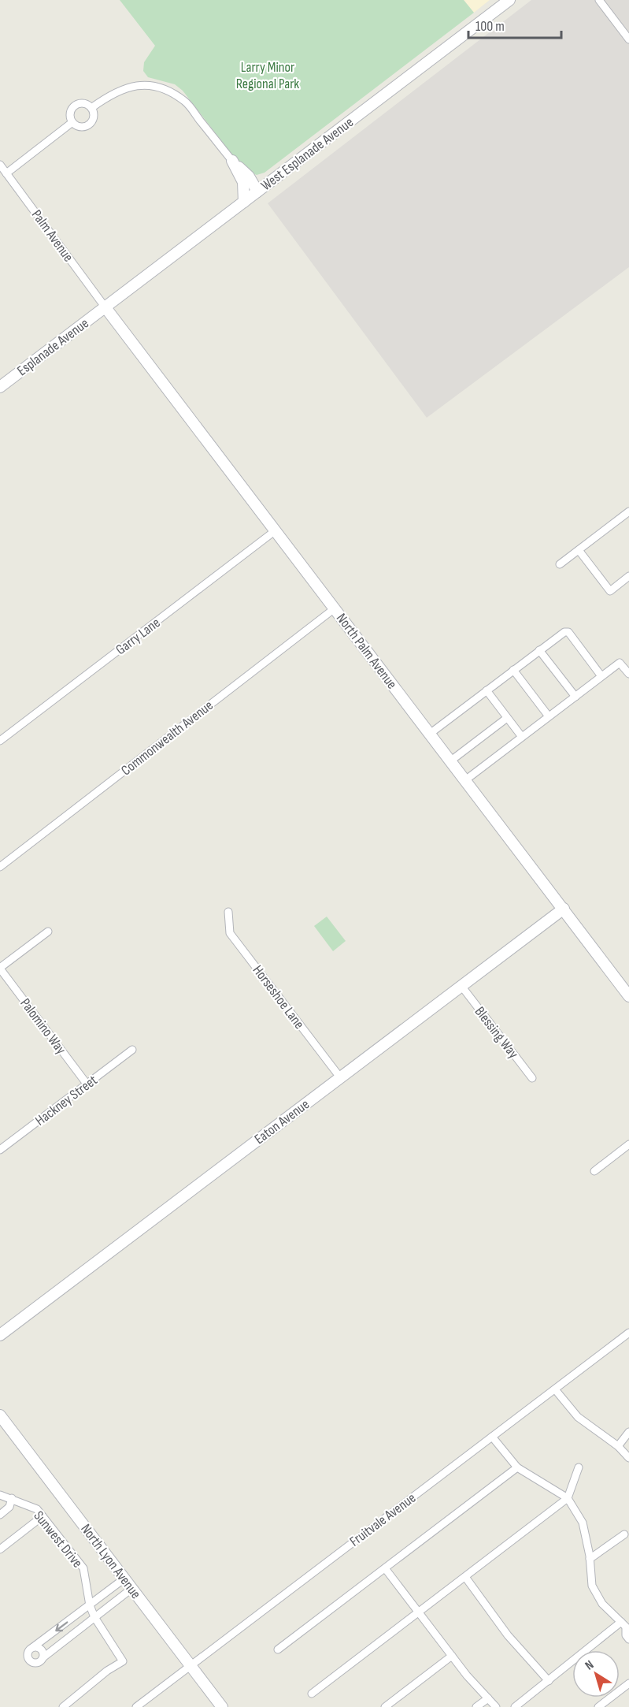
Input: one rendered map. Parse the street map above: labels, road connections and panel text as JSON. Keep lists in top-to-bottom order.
{
  "streets": {
    "street": [
      "West Esplanade Avenue",
      "Palm Avenue",
      "Esplanade Avenue",
      "Garry Lane",
      "North Palm Avenue",
      "Commonwealth Avenue",
      "Horseshoe Lane",
      "Palomino Way",
      "Blessing Way",
      "Hackney Street",
      "Eaton Avenue",
      "Fruitvale Avenue",
      "Sunwest Drive",
      "North Lyon Avenue"
    ]
  },
  "crossings": [
    ["West Esplanade Avenue", "Palm Avenue"],
    ["West Esplanade Avenue", "Esplanade Avenue"],
    ["West Esplanade Avenue", "North Palm Avenue"],
    ["Palm Avenue", "Esplanade Avenue"],
    ["Palm Avenue", "North Palm Avenue"],
    ["Esplanade Avenue", "North Palm Avenue"],
    ["Garry Lane", "North Palm Avenue"],
    ["North Palm Avenue", "Commonwealth Avenue"],
    ["North Palm Avenue", "Eaton Avenue"],
    ["Horseshoe Lane", "Eaton Avenue"],
    ["Palomino Way", "Hackney Street"],
    ["Blessing Way", "Eaton Avenue"],
    ["Fruitvale Avenue", "North Lyon Avenue"]
  ],
  "parks": ["Larry Minor Regional Park"],
  "scale_bar": "100 m",
  "north": "top left"
}
